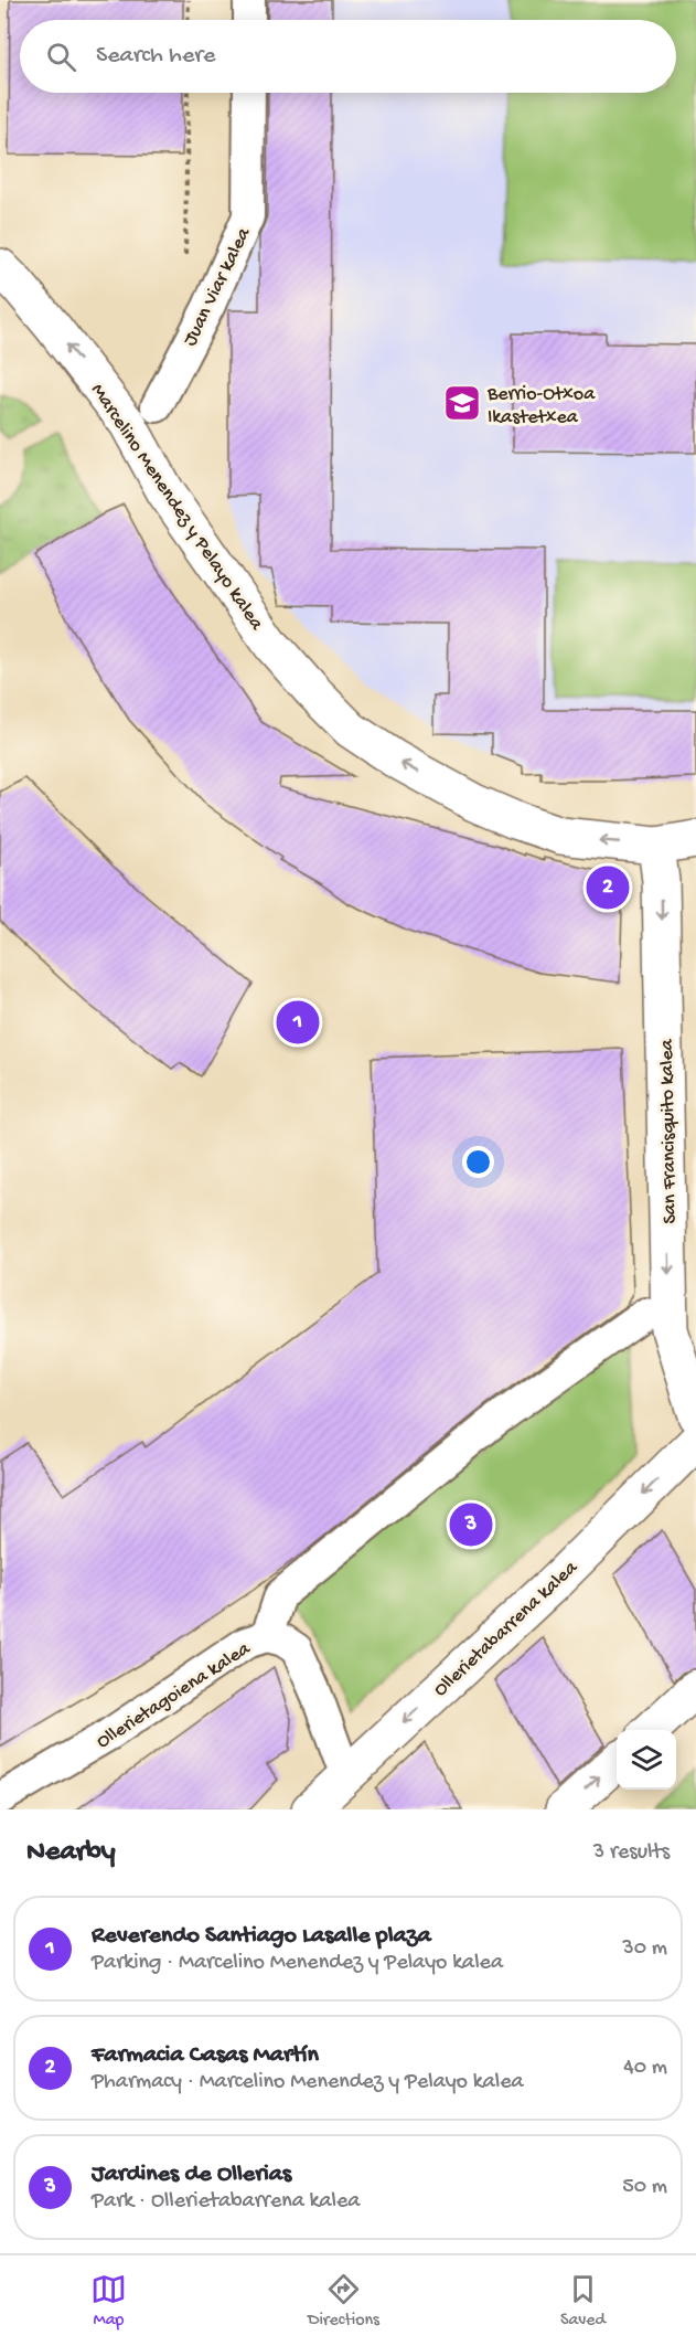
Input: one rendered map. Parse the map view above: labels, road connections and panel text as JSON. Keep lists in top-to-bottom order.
{
  "streets": {
    "street": [
      "Juan Viar kalea",
      "Marcelino Menendez y Pelayo kalea",
      "San Francisquito kalea",
      "Ollerietabarrena kalea",
      "Ollerietagoiena kalea"
    ]
  },
  "crossings": [
    ["Marcelino Menendez y Pelayo kalea", "San Francisquito kalea"],
    ["Ollerietabarrena kalea", "Ollerietagoiena kalea"]
  ],
  "one_way": ["Marcelino Menendez y Pelayo kalea", "San Francisquito kalea"],
  "places": {
    "school or university": ["Berrio-Otxoa Ikastetxea"]
  },
  "page": {
    "search": "Search here",
    "pins": ["2", "1", "3"],
    "heading": ["Nearby", "3 results"],
    "list": [
      {
        "mark": "1",
        "name": "Reverendo Santiago Lasalle plaza",
        "note": "Parking · Marcelino Menendez y Pelayo kalea",
        "value": "30 m"
      },
      {
        "mark": "2",
        "name": "Farmacia Casas Martín",
        "note": "Pharmacy · Marcelino Menendez y Pelayo kalea",
        "value": "40 m"
      },
      {
        "mark": "3",
        "name": "Jardines de Ollerias",
        "note": "Park · Ollerietabarrena kalea",
        "value": "50 m"
      }
    ],
    "nav": ["Map", "Directions", "Saved"]
  }
}
